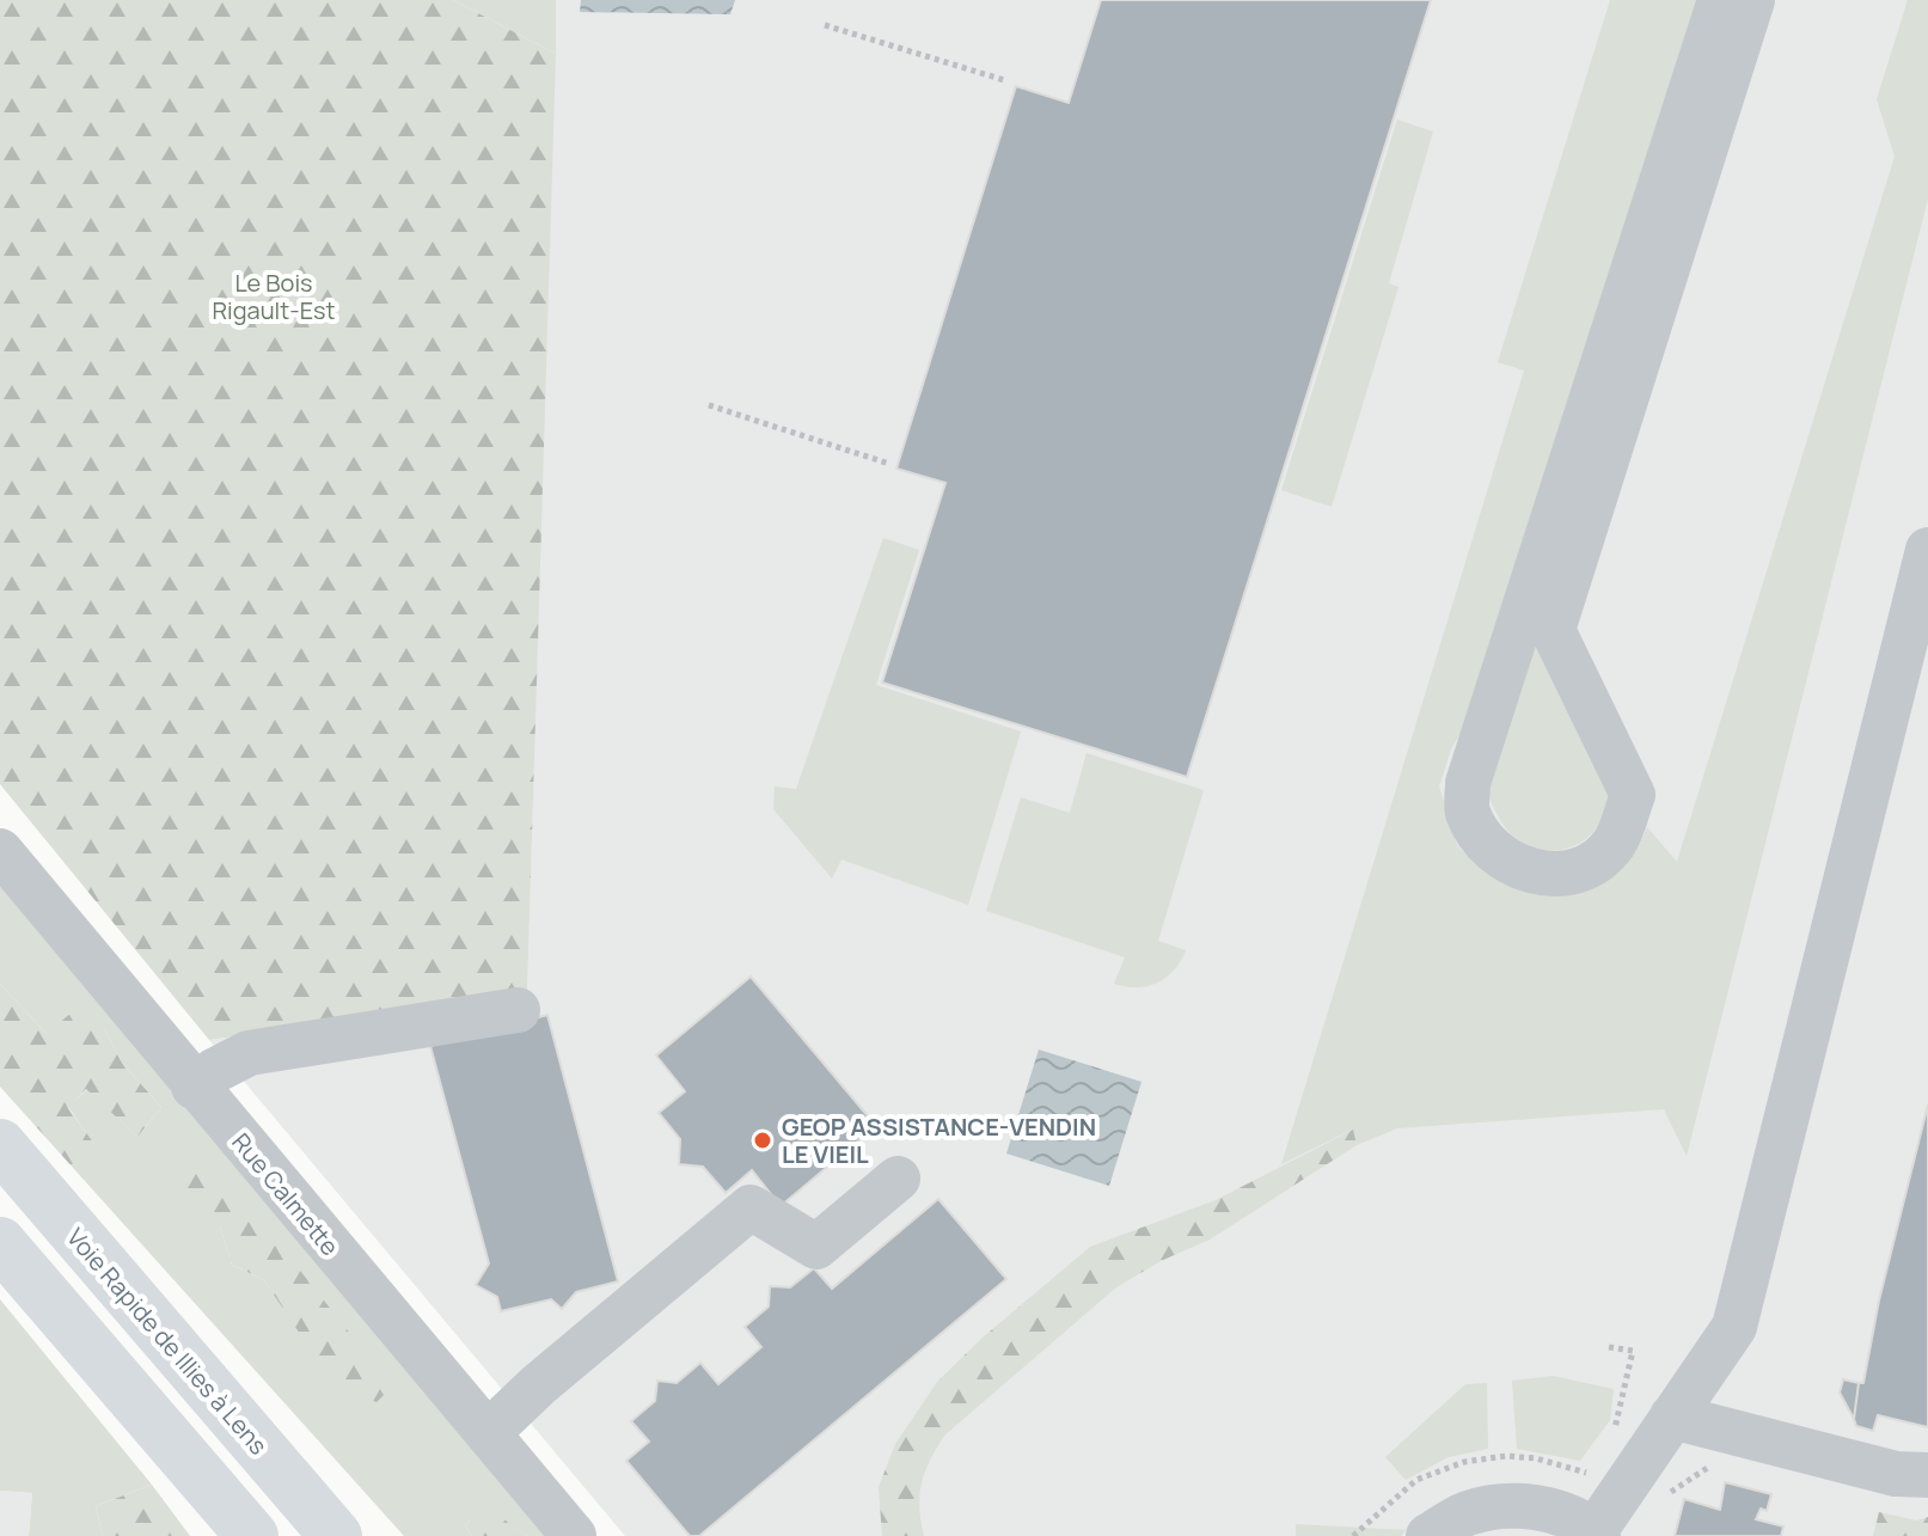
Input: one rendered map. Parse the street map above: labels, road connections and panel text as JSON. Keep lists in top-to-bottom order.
{
  "streets": {
    "highway": ["Voie Rapide de Illies à Lens"],
    "street": ["Rue Calmette"]
  },
  "parks": ["Le Bois Rigault-Est"],
  "places": ["GEOP ASSISTANCE-VENDIN LE VIEIL"]
}
